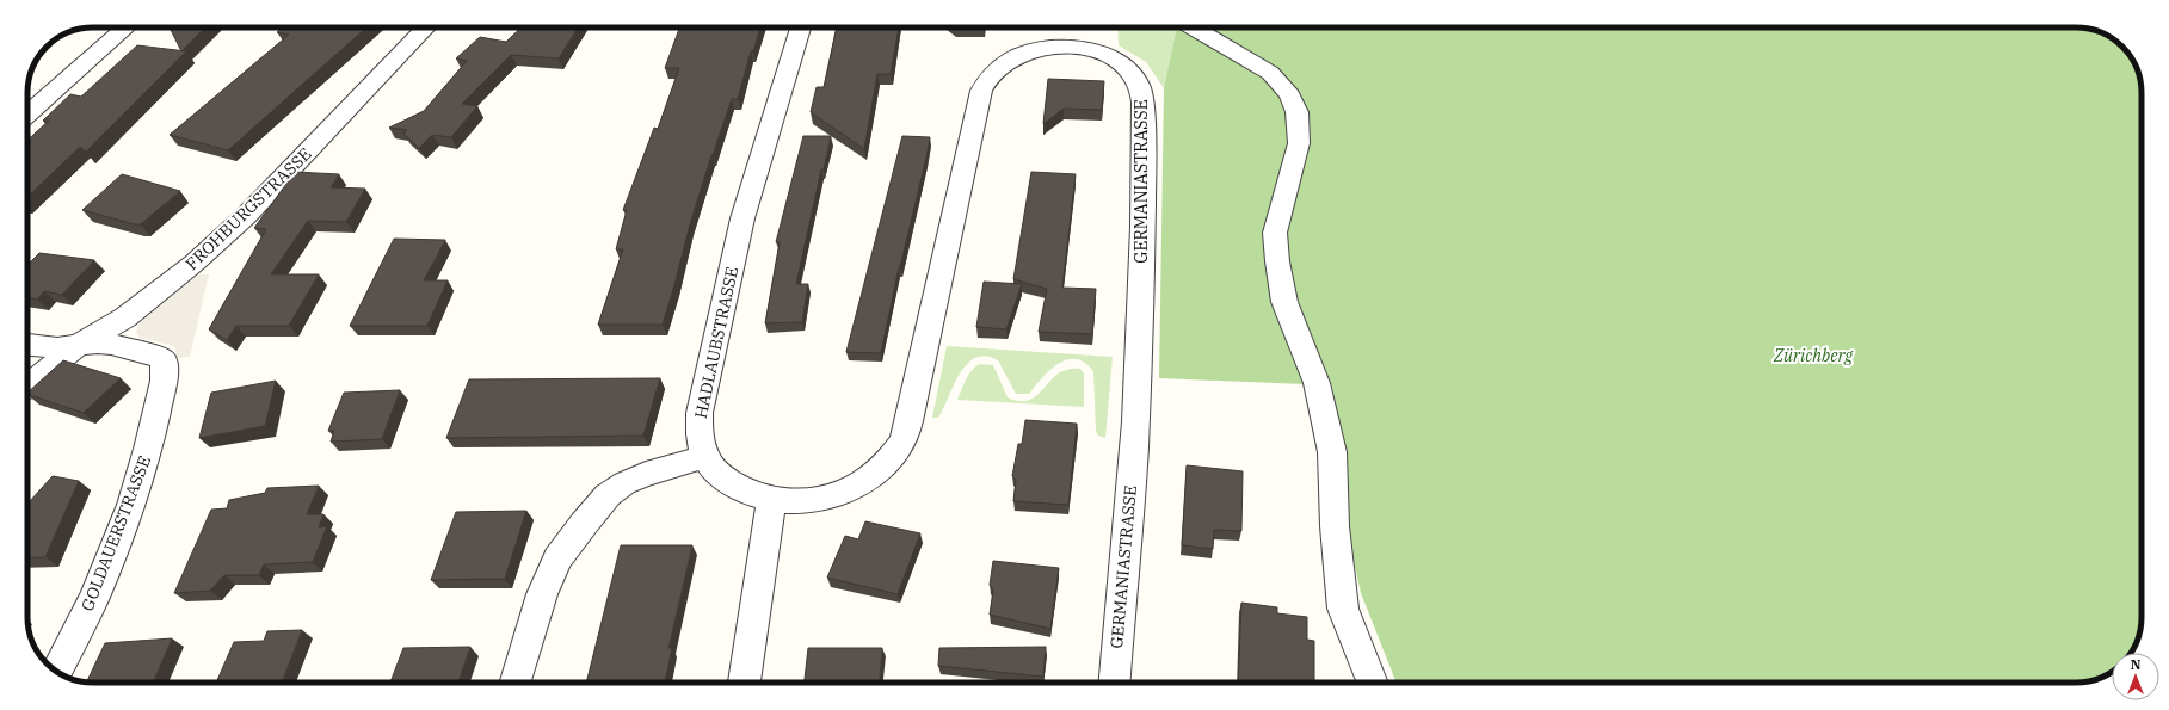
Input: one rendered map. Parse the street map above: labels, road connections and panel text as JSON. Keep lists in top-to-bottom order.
{
  "streets": {
    "street": [
      "GERMANIASTRASSE",
      "FROHBURGSTRASSE",
      "HADLAUBSTRASSE",
      "GOLDAUERSTRASSE"
    ]
  },
  "crossings": [
    ["GERMANIASTRASSE", "HADLAUBSTRASSE"],
    ["FROHBURGSTRASSE", "GOLDAUERSTRASSE"]
  ],
  "parks": ["Zürichberg"],
  "north": "top"
}
